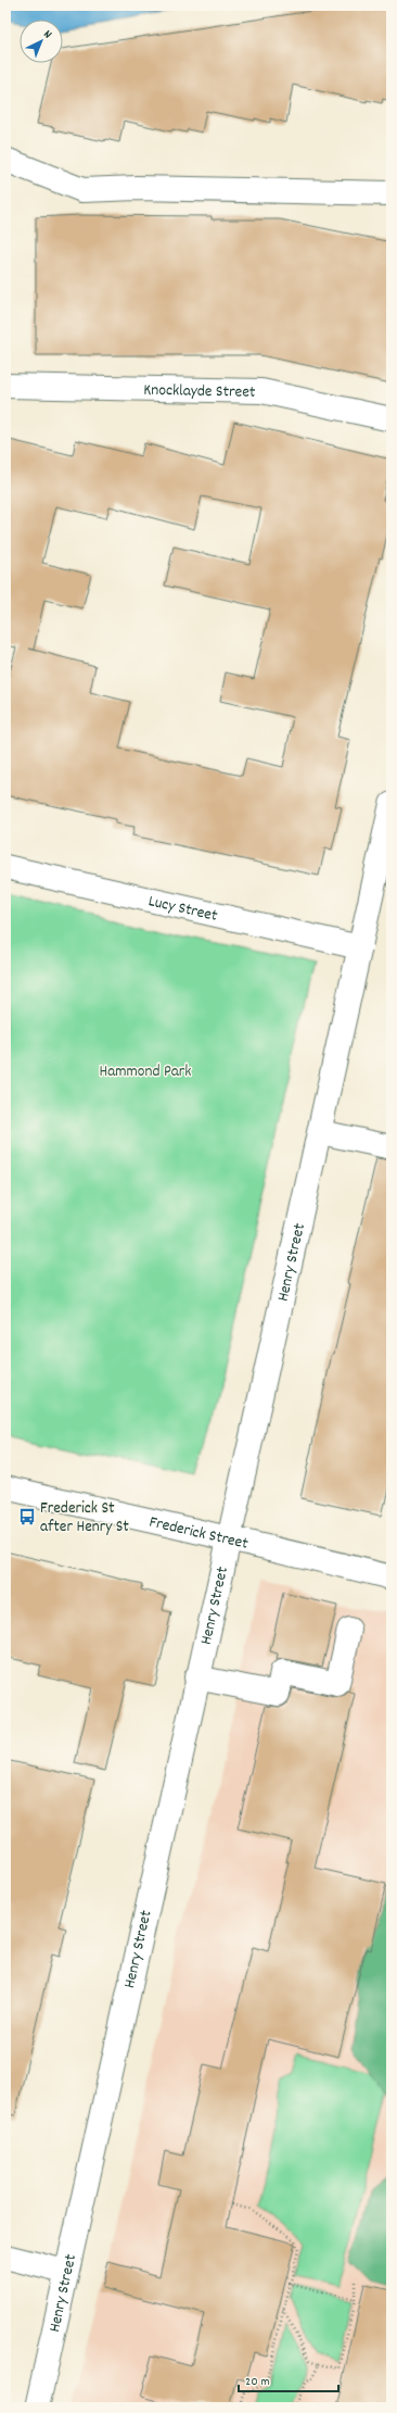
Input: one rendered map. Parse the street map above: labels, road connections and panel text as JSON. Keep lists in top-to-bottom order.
{
  "streets": {
    "street": [
      "Knocklayde Street",
      "Lucy Street",
      "Henry Street",
      "Frederick Street"
    ]
  },
  "crossings": [
    ["Lucy Street", "Henry Street"],
    ["Henry Street", "Frederick Street"]
  ],
  "parks": ["Hammond Park"],
  "places": {
    "bus stop": ["Frederick St after Henry St"]
  },
  "scale_bar": "20 m",
  "north": "top right"
}
